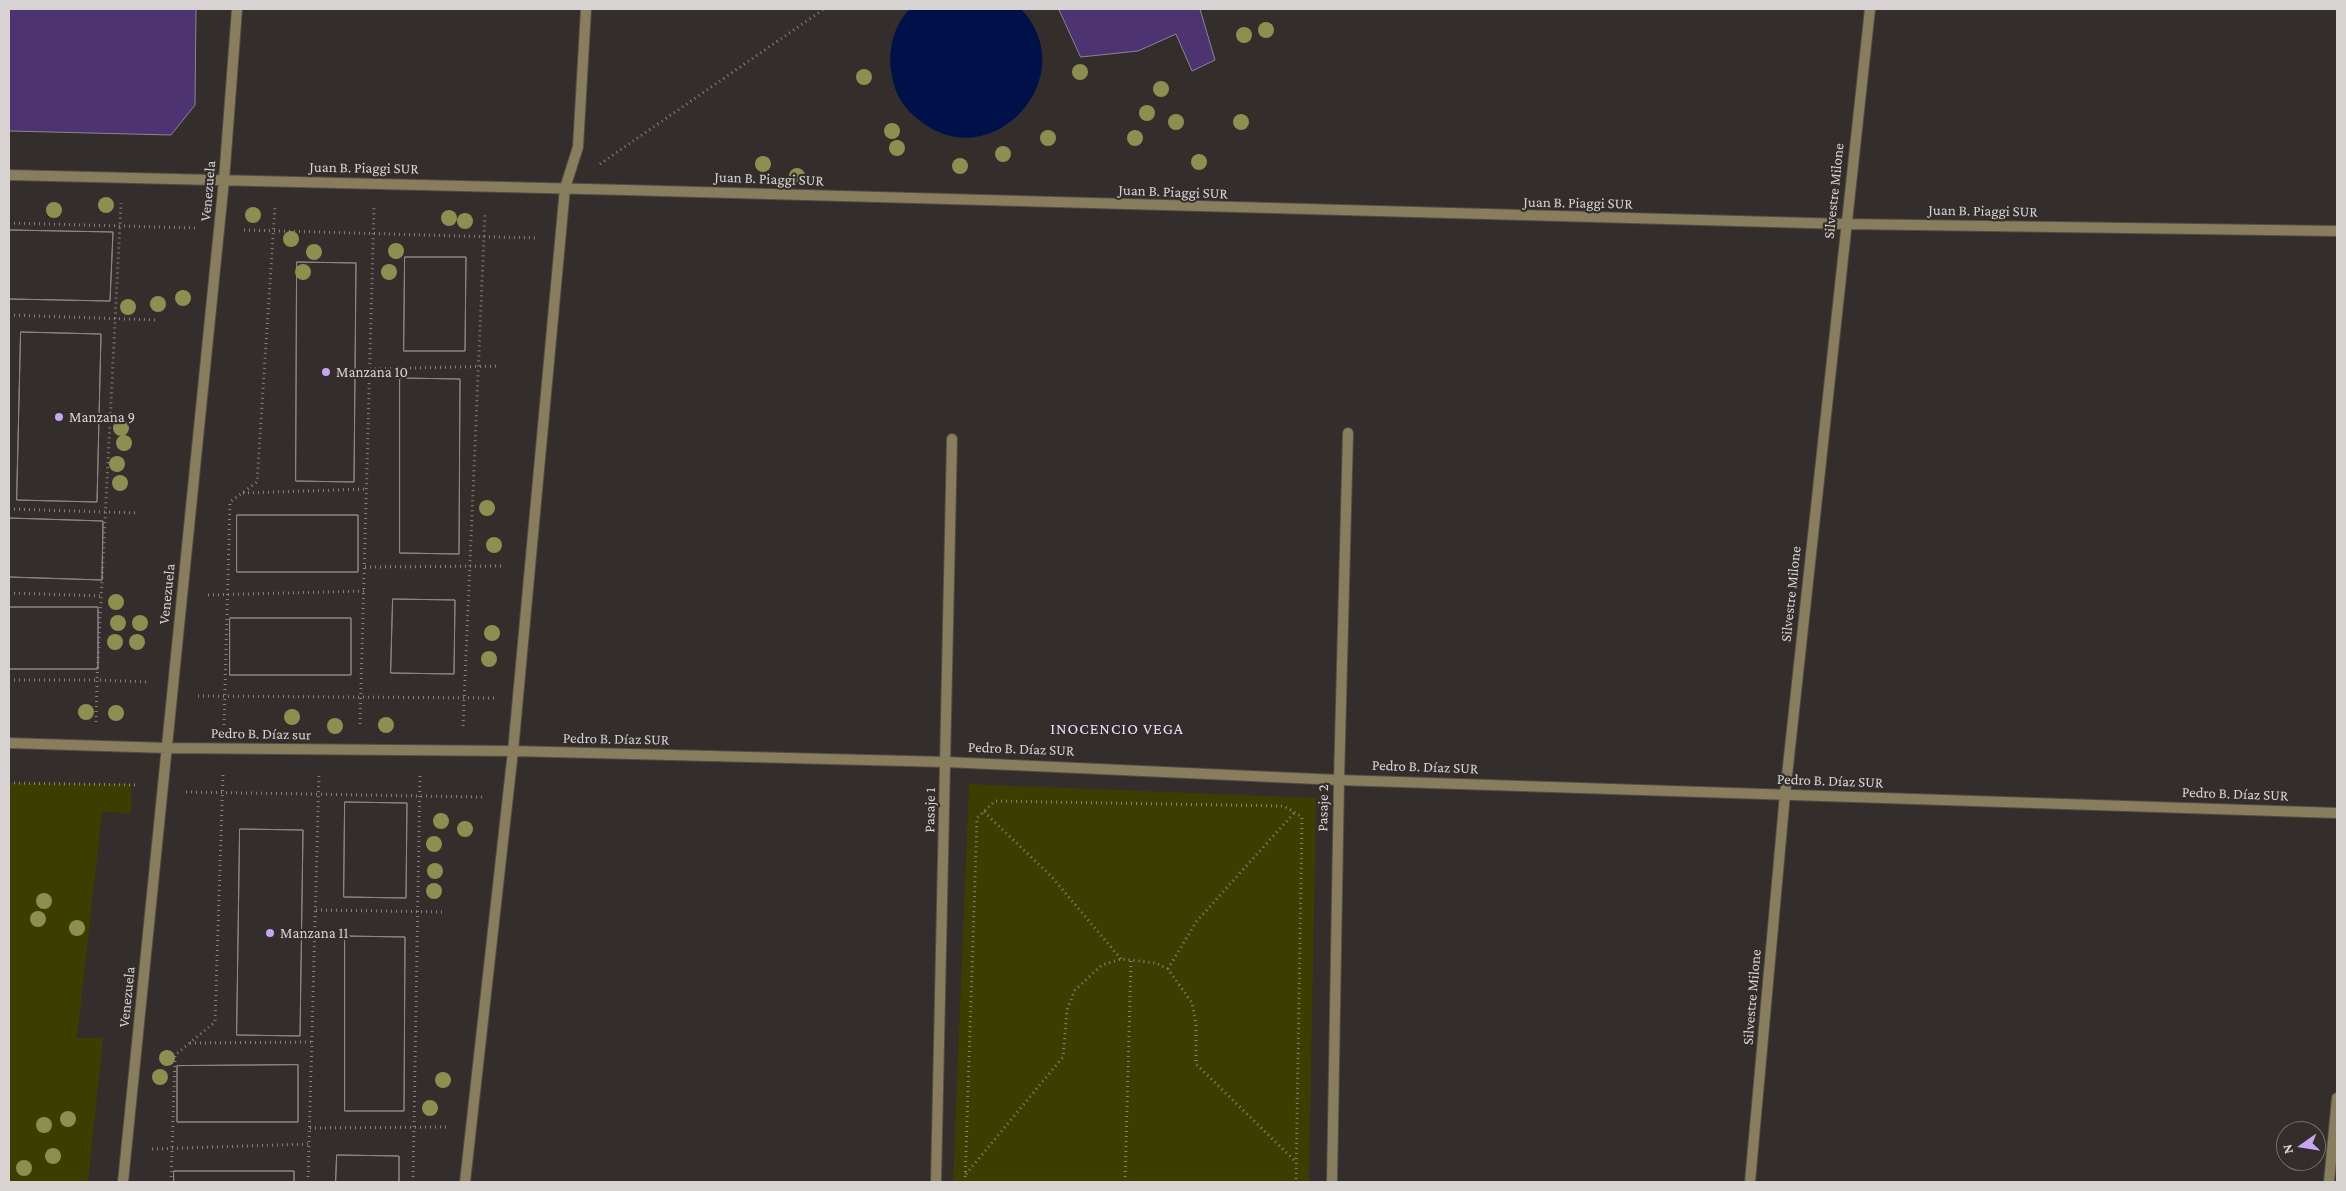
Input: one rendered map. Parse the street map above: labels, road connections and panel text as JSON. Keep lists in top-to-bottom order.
{
  "streets": {
    "street": [
      "Juan B. Piaggi SUR",
      "Venezuela",
      "Silvestre Milone",
      "Pedro B. Díaz sur",
      "Pedro B. Díaz SUR",
      "Pasaje 2",
      "Pasaje 1"
    ]
  },
  "crossings": [
    ["Juan B. Piaggi SUR", "Venezuela"],
    ["Juan B. Piaggi SUR", "Silvestre Milone"],
    ["Venezuela", "Pedro B. Díaz sur"],
    ["Silvestre Milone", "Pedro B. Díaz SUR"],
    ["Pedro B. Díaz sur", "Pedro B. Díaz SUR"],
    ["Pedro B. Díaz SUR", "Pasaje 2"],
    ["Pedro B. Díaz SUR", "Pasaje 1"]
  ],
  "districts": ["INOCENCIO VEGA"],
  "places": ["Manzana 10", "Manzana 9", "Manzana 11"],
  "north": "left"
}
